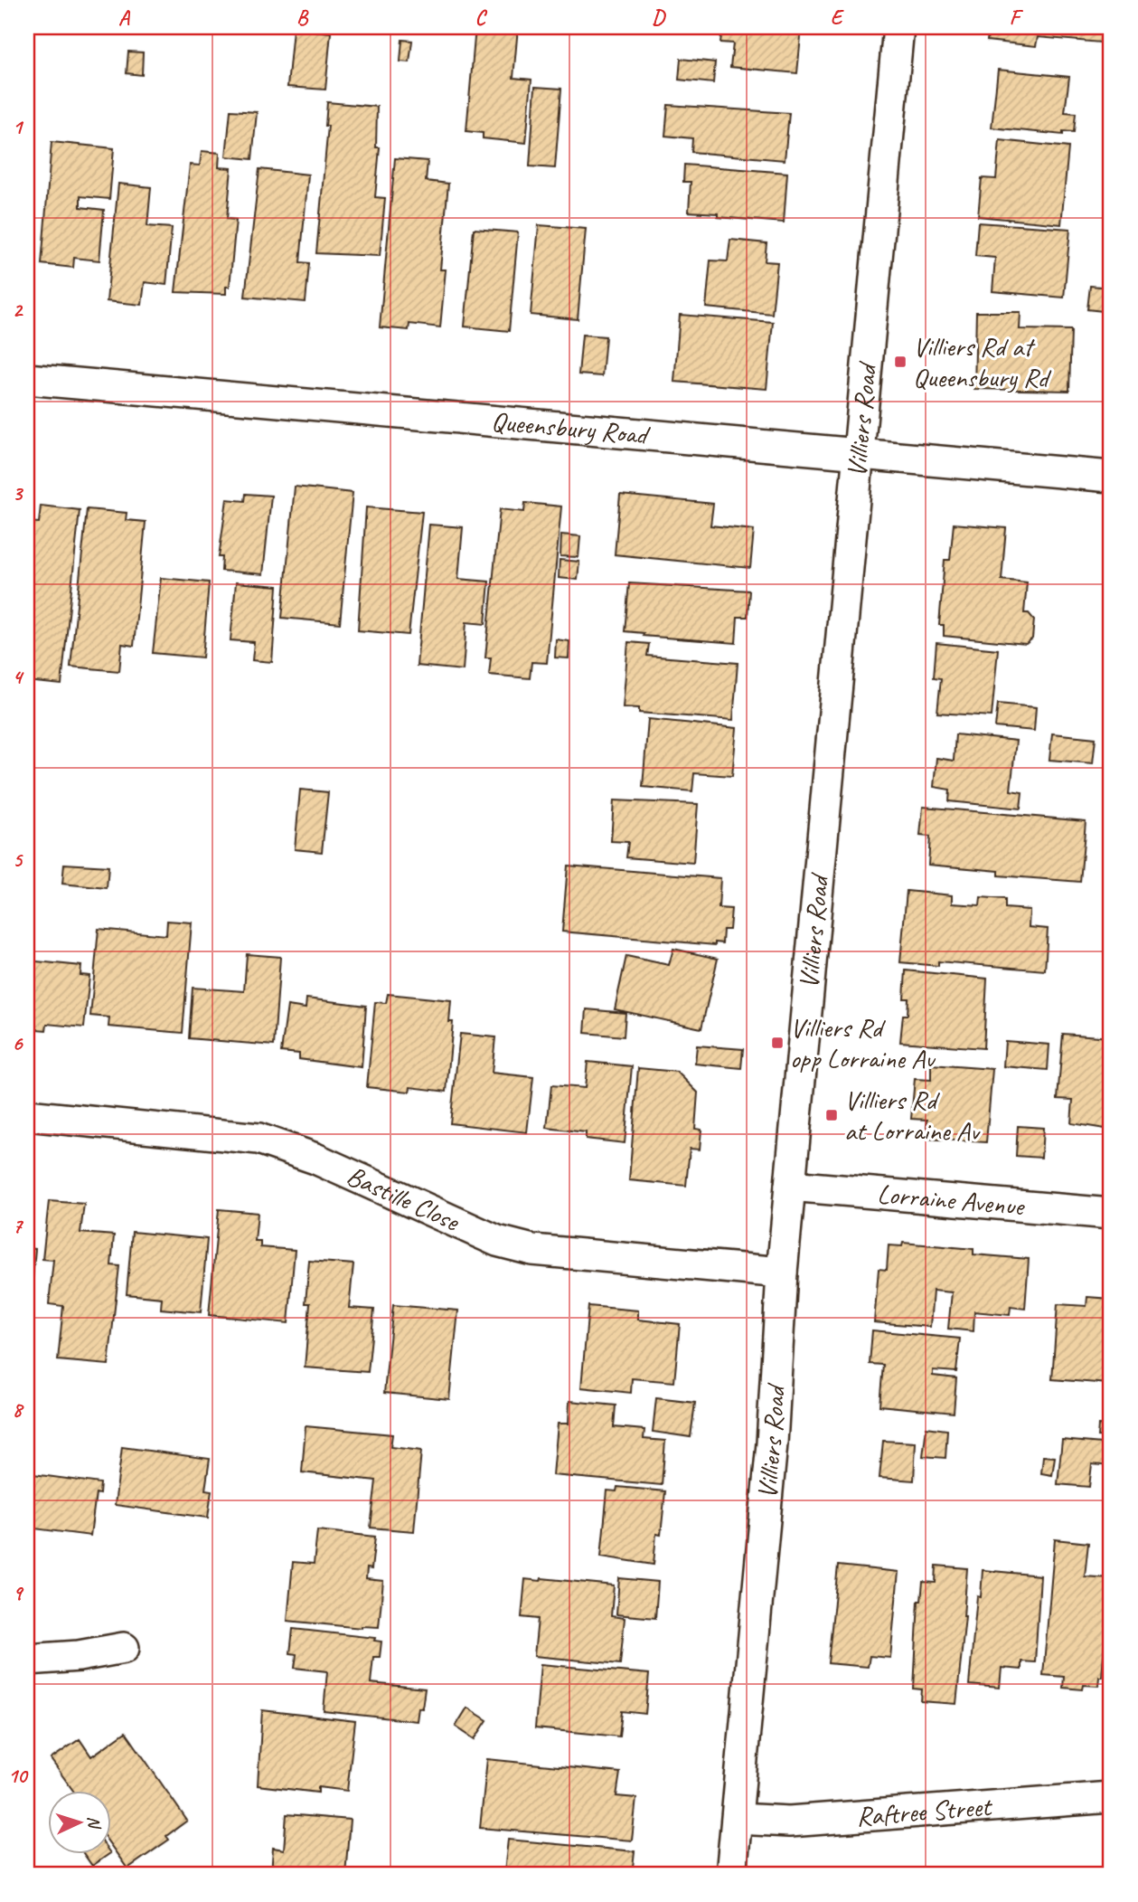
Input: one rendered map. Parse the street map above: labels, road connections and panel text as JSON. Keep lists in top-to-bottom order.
{
  "streets": {
    "street": [
      "Villiers Road",
      "Queensbury Road",
      "Bastille Close",
      "Lorraine Avenue",
      "Raftree Street"
    ]
  },
  "crossings": [
    ["Villiers Road", "Queensbury Road"],
    ["Villiers Road", "Bastille Close"],
    ["Villiers Road", "Lorraine Avenue"],
    ["Villiers Road", "Raftree Street"]
  ],
  "places": {
    "transit": ["Villiers Rd at Queensbury Rd", "Villiers Rd opp Lorraine Av", "Villiers Rd at Lorraine Av"]
  },
  "north": "right",
  "grid": {
    "columns": [
      "A",
      "B",
      "C",
      "D",
      "E",
      "F"
    ],
    "rows": [
      "1",
      "2",
      "3",
      "4",
      "5",
      "6",
      "7",
      "8",
      "9",
      "10"
    ]
  }
}
